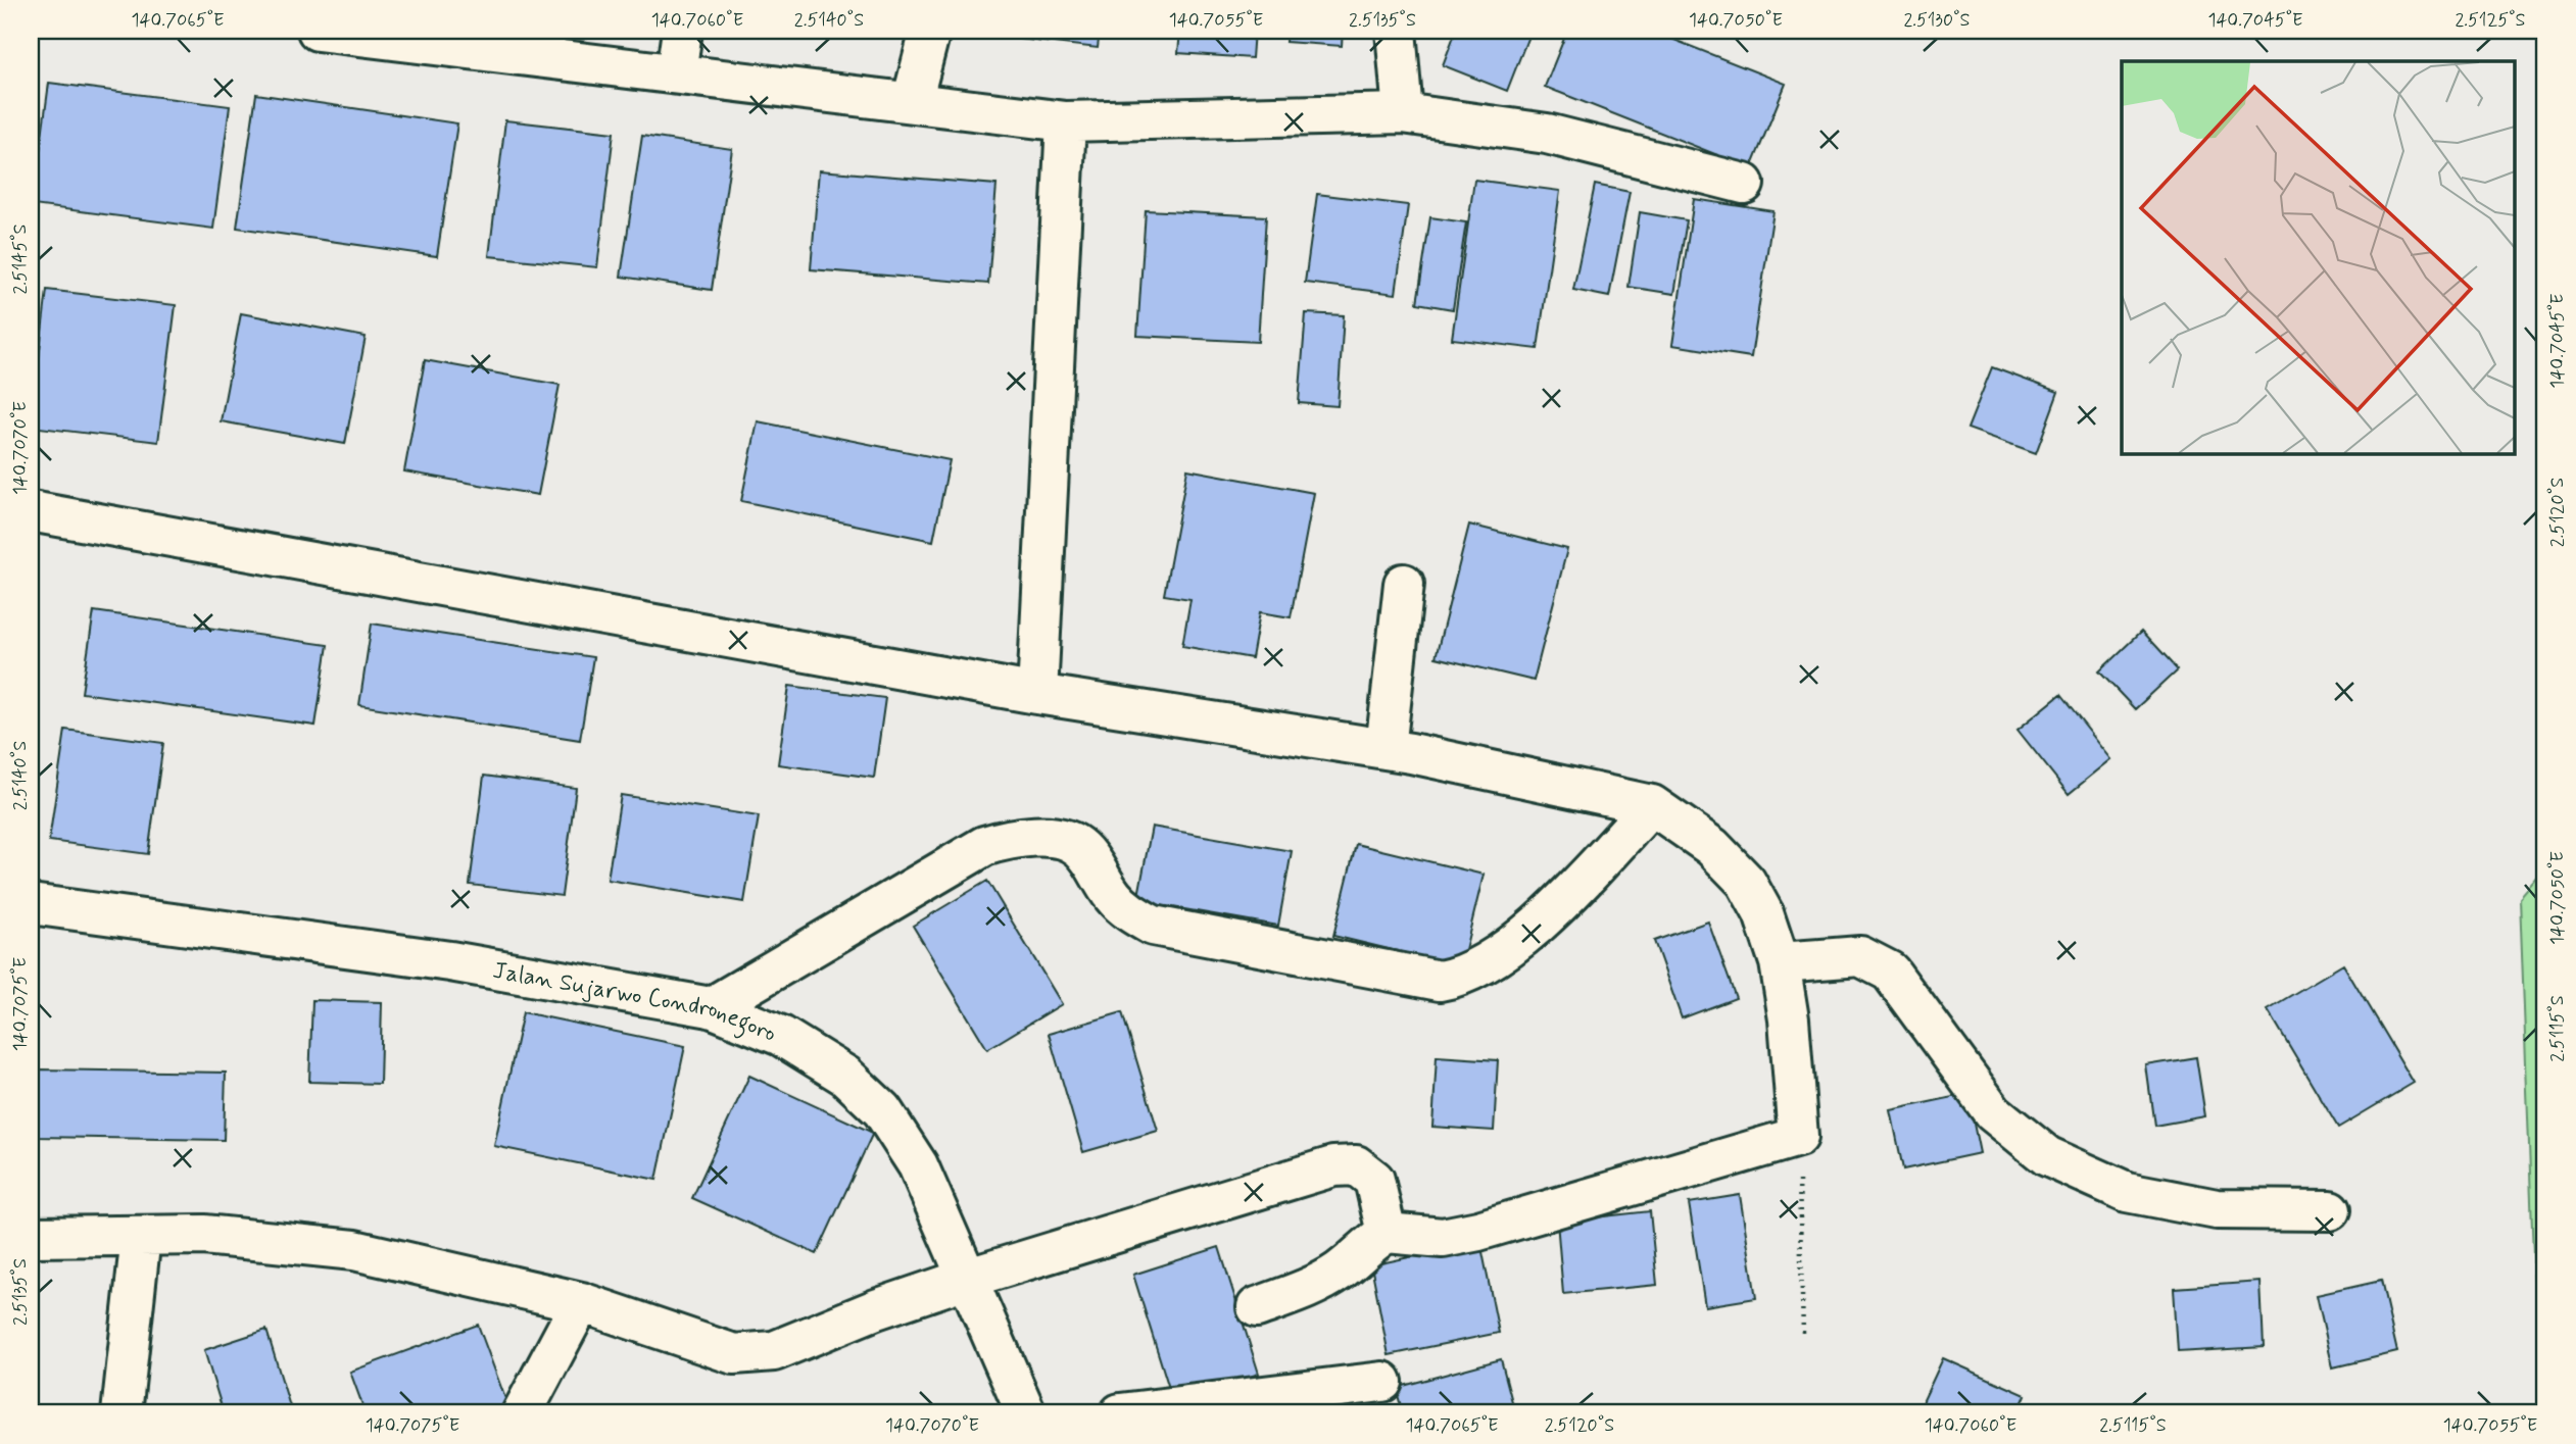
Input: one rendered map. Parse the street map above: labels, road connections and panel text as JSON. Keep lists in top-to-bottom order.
{
  "streets": {
    "street": ["Jalan Sujarwo Condronegoro"]
  },
  "coordinates": [
    "140.7065°E",
    "140.7060°E",
    "2.5140°S",
    "140.7055°E",
    "2.5135°S",
    "140.7050°E",
    "2.5130°S",
    "140.7045°E",
    "2.5125°S",
    "2.5145°S",
    "140.7070°E",
    "2.5120°S",
    "140.7075°E",
    "2.5115°S"
  ]
}
